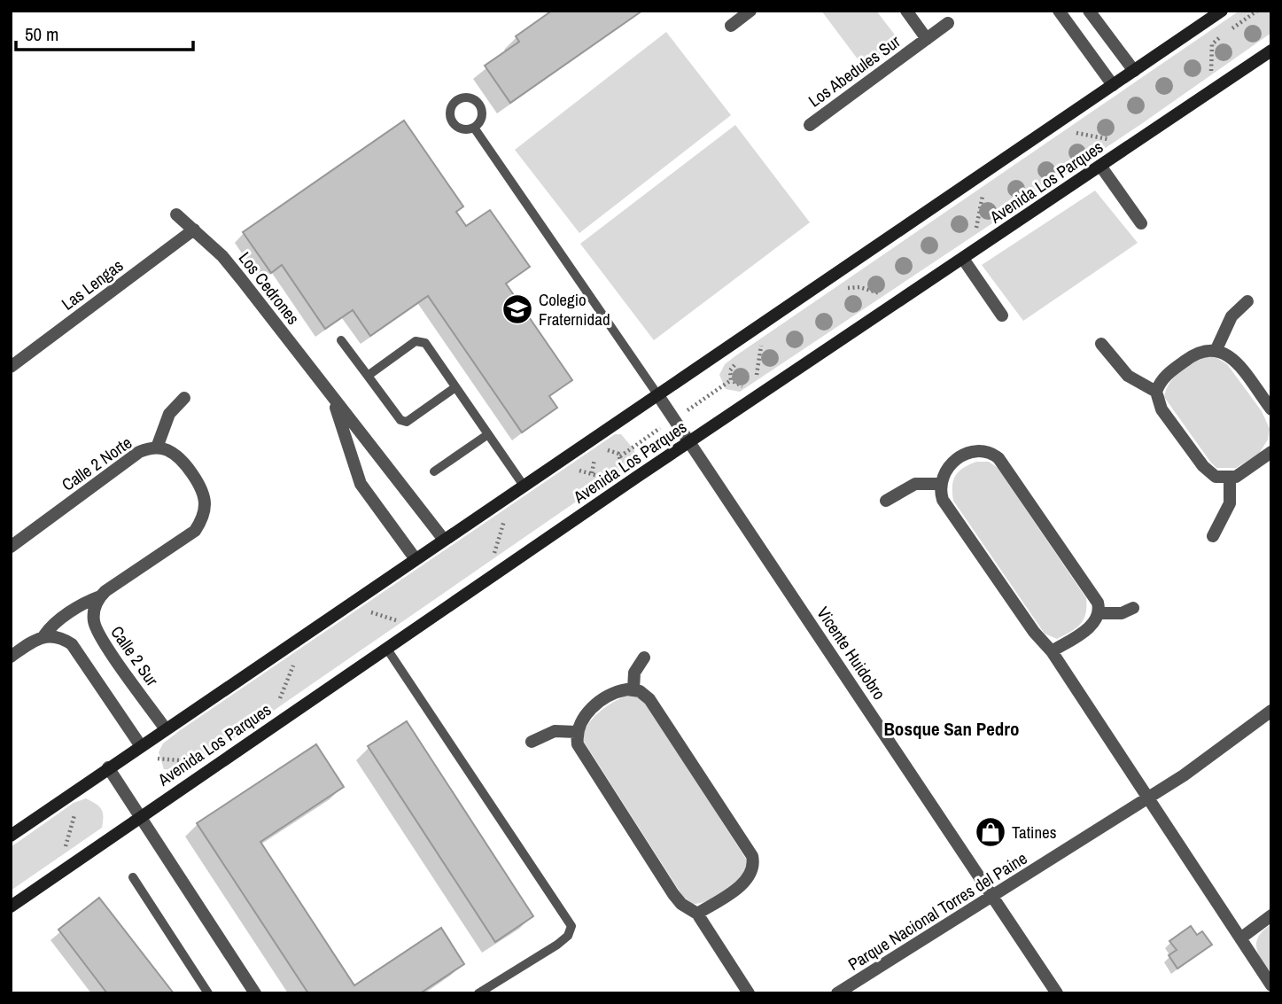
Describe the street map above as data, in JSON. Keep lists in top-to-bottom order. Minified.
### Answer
{"streets":{"main road":["Avenida Los Parques"],"street":["Los Abedules Sur","Las Lengas","Los Cedrones","Calle 2 Norte","Vicente Huidobro","Calle 2 Sur","Parque Nacional Torres del Paine"]},"crossings":[["Avenida Los Parques","Vicente Huidobro"],["Las Lengas","Los Cedrones"],["Vicente Huidobro","Parque Nacional Torres del Paine"]],"districts":["Bosque San Pedro"],"places":{"school or university":["Colegio Fraternidad"],"shop":["Tatines"]},"scale_bar":"50 m"}
